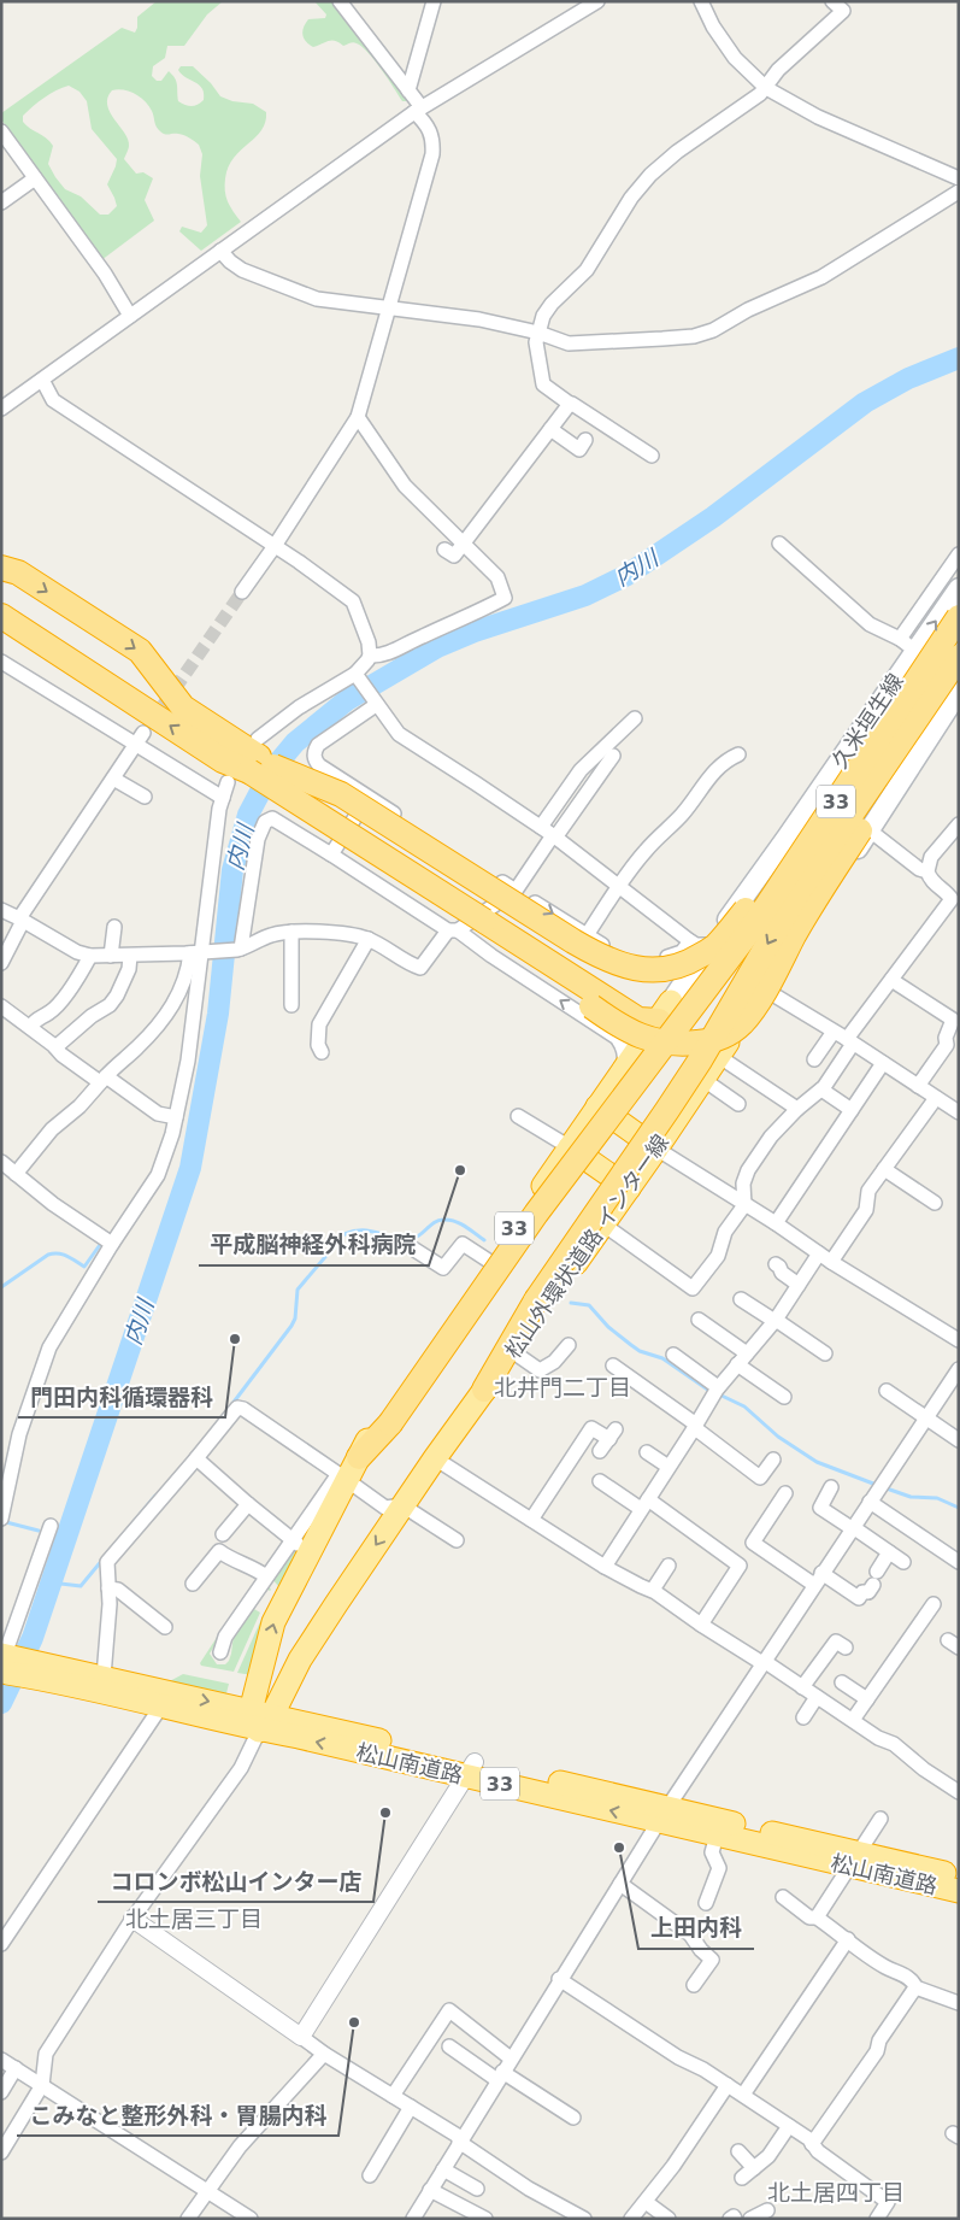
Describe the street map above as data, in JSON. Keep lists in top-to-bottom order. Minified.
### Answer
{"streets":{"highway":["33","松山外環状道路 インター線","松山南道路"],"main road":["久米垣生線"]},"crossings":[["久米垣生線","33"],["33","松山外環状道路 インター線"],["33","松山南道路"],["松山外環状道路 インター線","松山南道路"]],"districts":["北井門二丁目","北土居三丁目","北土居四丁目"],"water":["内川"],"places":["平成脳神経外科病院","門田内科循環器科","コロンボ松山インター店","上田内科","こみなと整形外科・胃腸内科"]}
